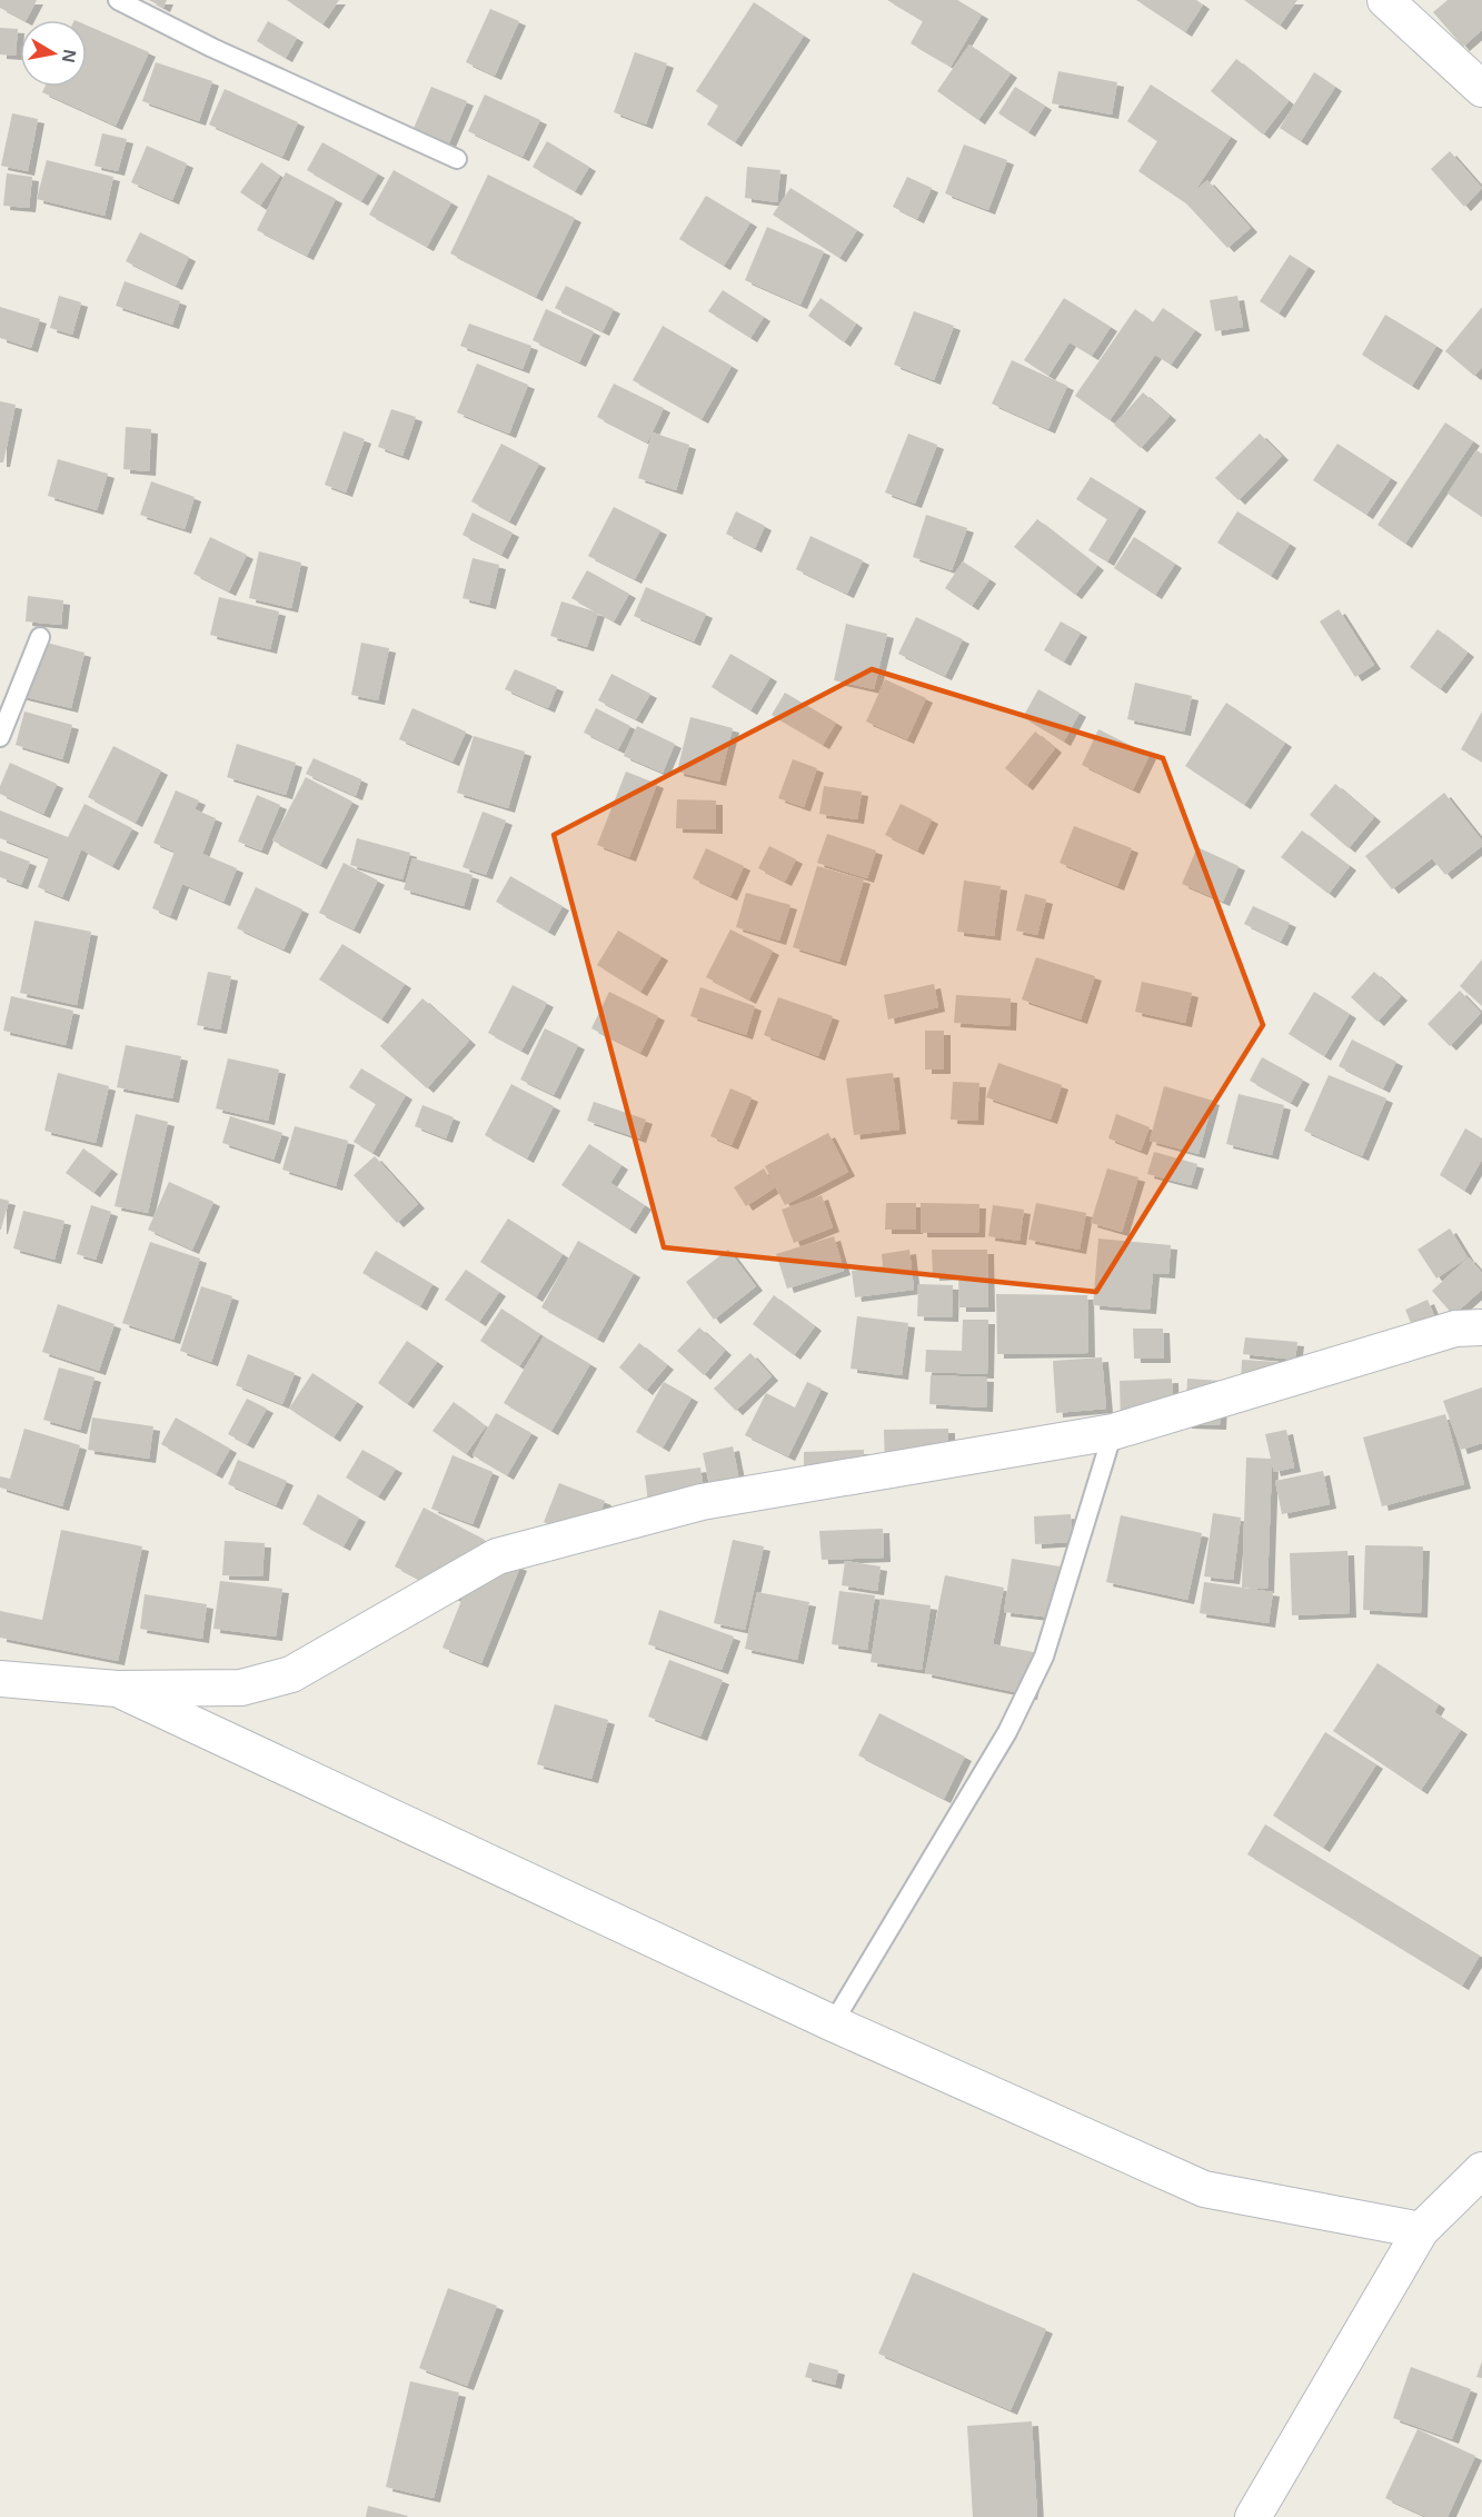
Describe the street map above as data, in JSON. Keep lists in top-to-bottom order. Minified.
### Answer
{"north":"right"}
